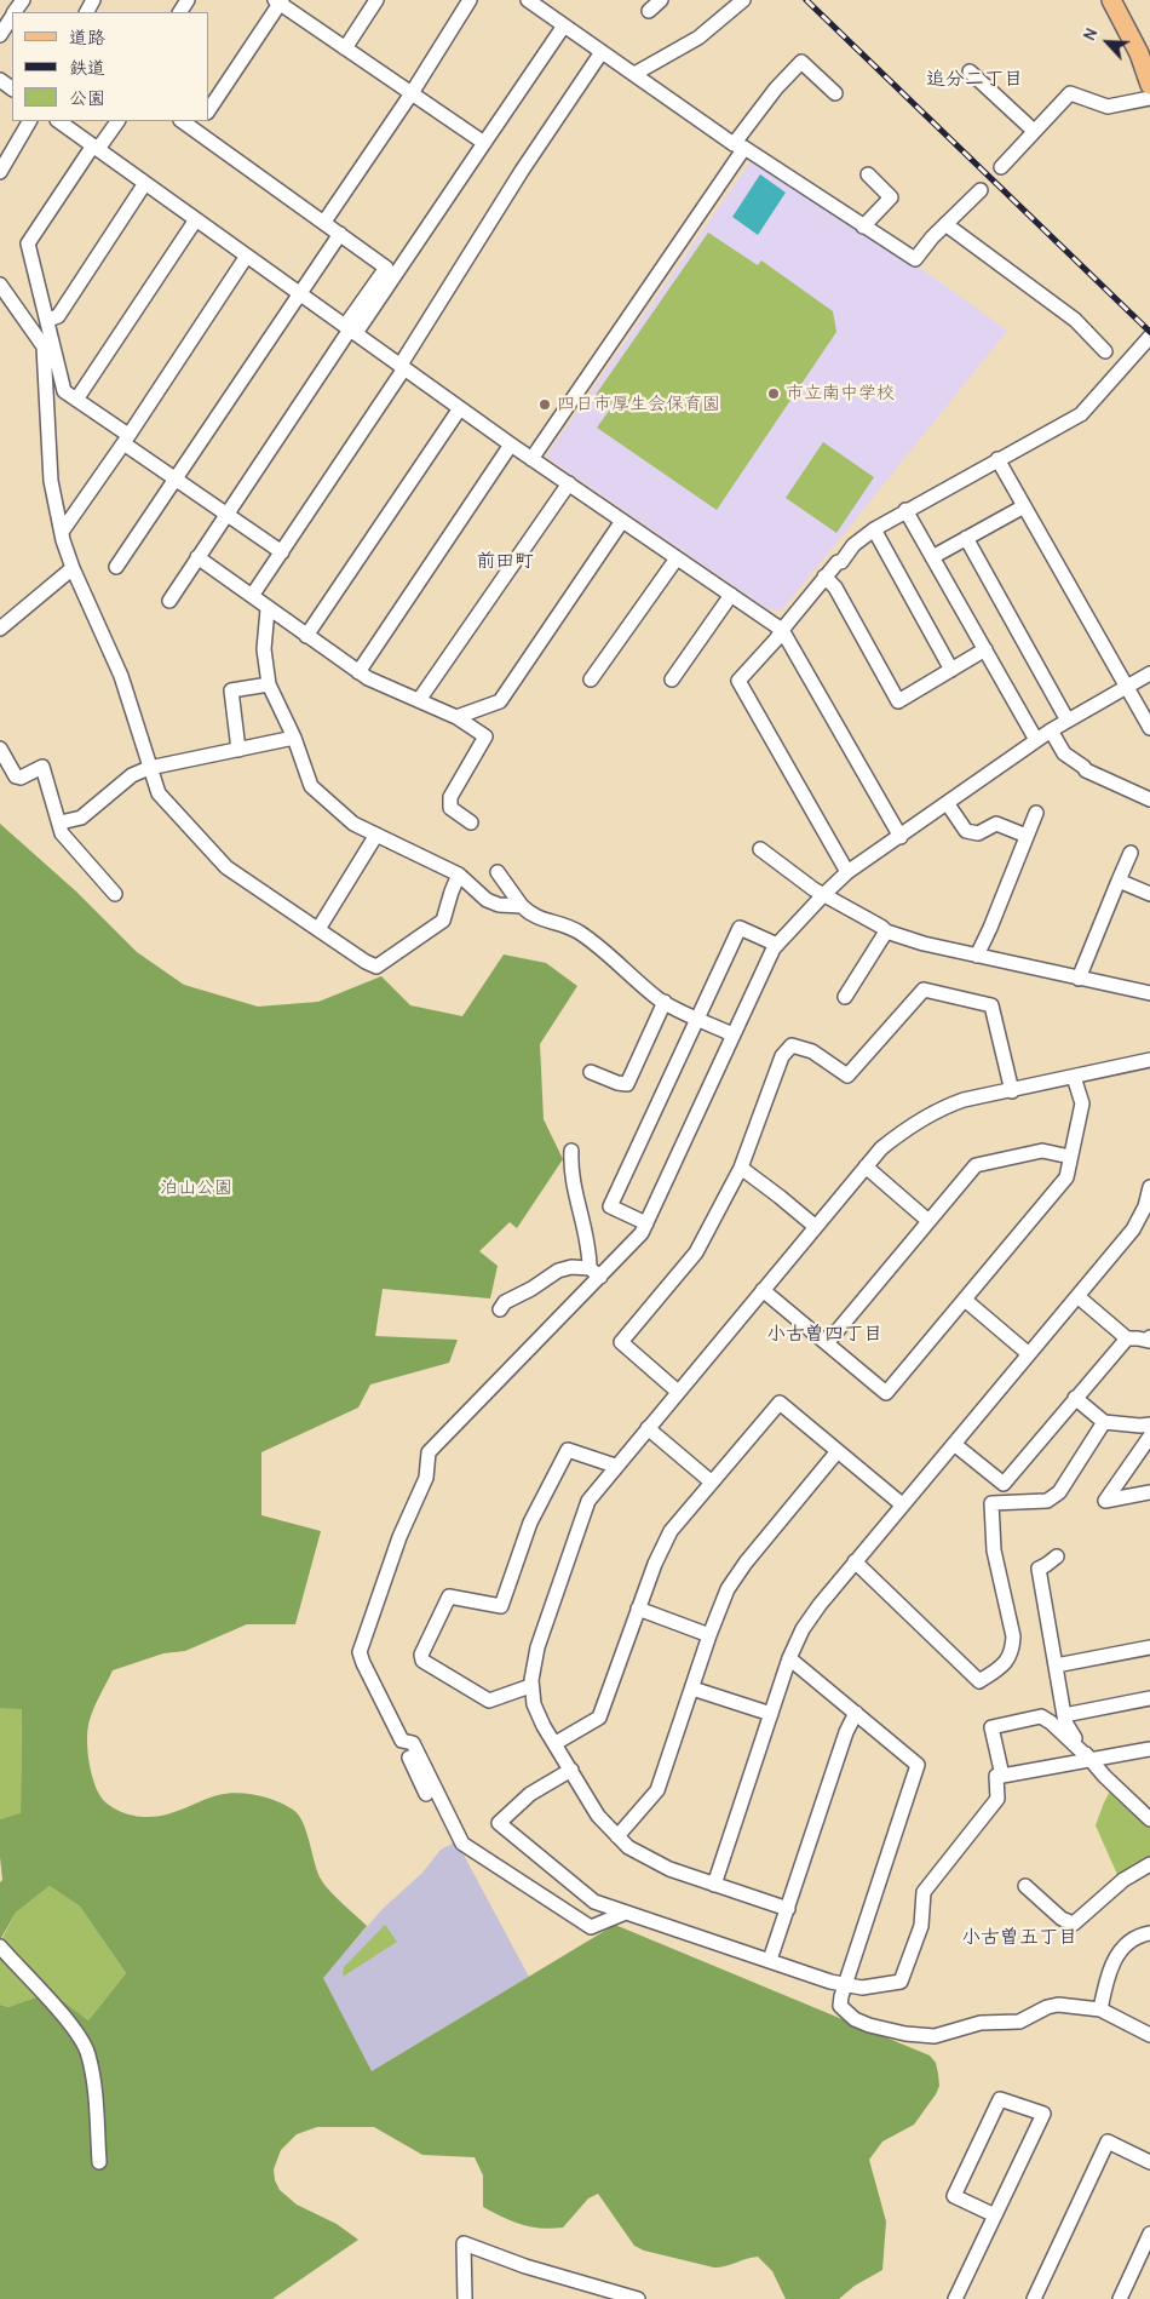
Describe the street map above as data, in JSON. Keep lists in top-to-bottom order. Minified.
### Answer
{"districts":["追分二丁目","前田町","小古曽四丁目","小古曽五丁目"],"parks":["泊山公園"],"places":["市立南中学校","四日市厚生会保育園"],"legend":["道路","鉄道","公園"],"north":"top left"}
